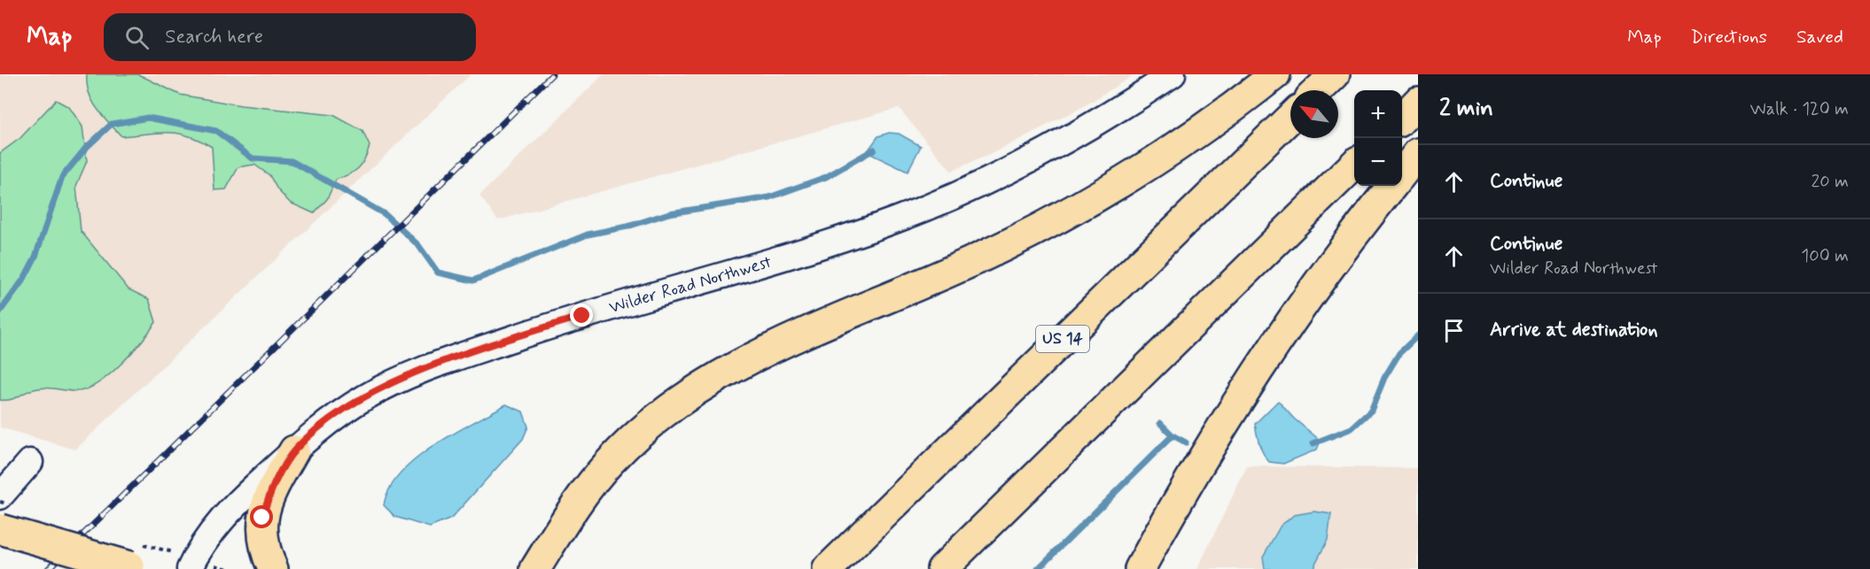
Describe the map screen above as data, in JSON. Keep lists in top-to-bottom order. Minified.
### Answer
{"streets":{"main road":["US 14"],"street":["Wilder Road Northwest"]},"north":"top left","page":{"header":"Map","search":"Search here","nav":["Map","Directions","Saved"],"heading":["2 min","Walk · 120 m"],"map_buttons":["+","−"],"list":[["Continue","20 m"],["Continue","Wilder Road Northwest","100 m"],"Arrive at destination"]}}
